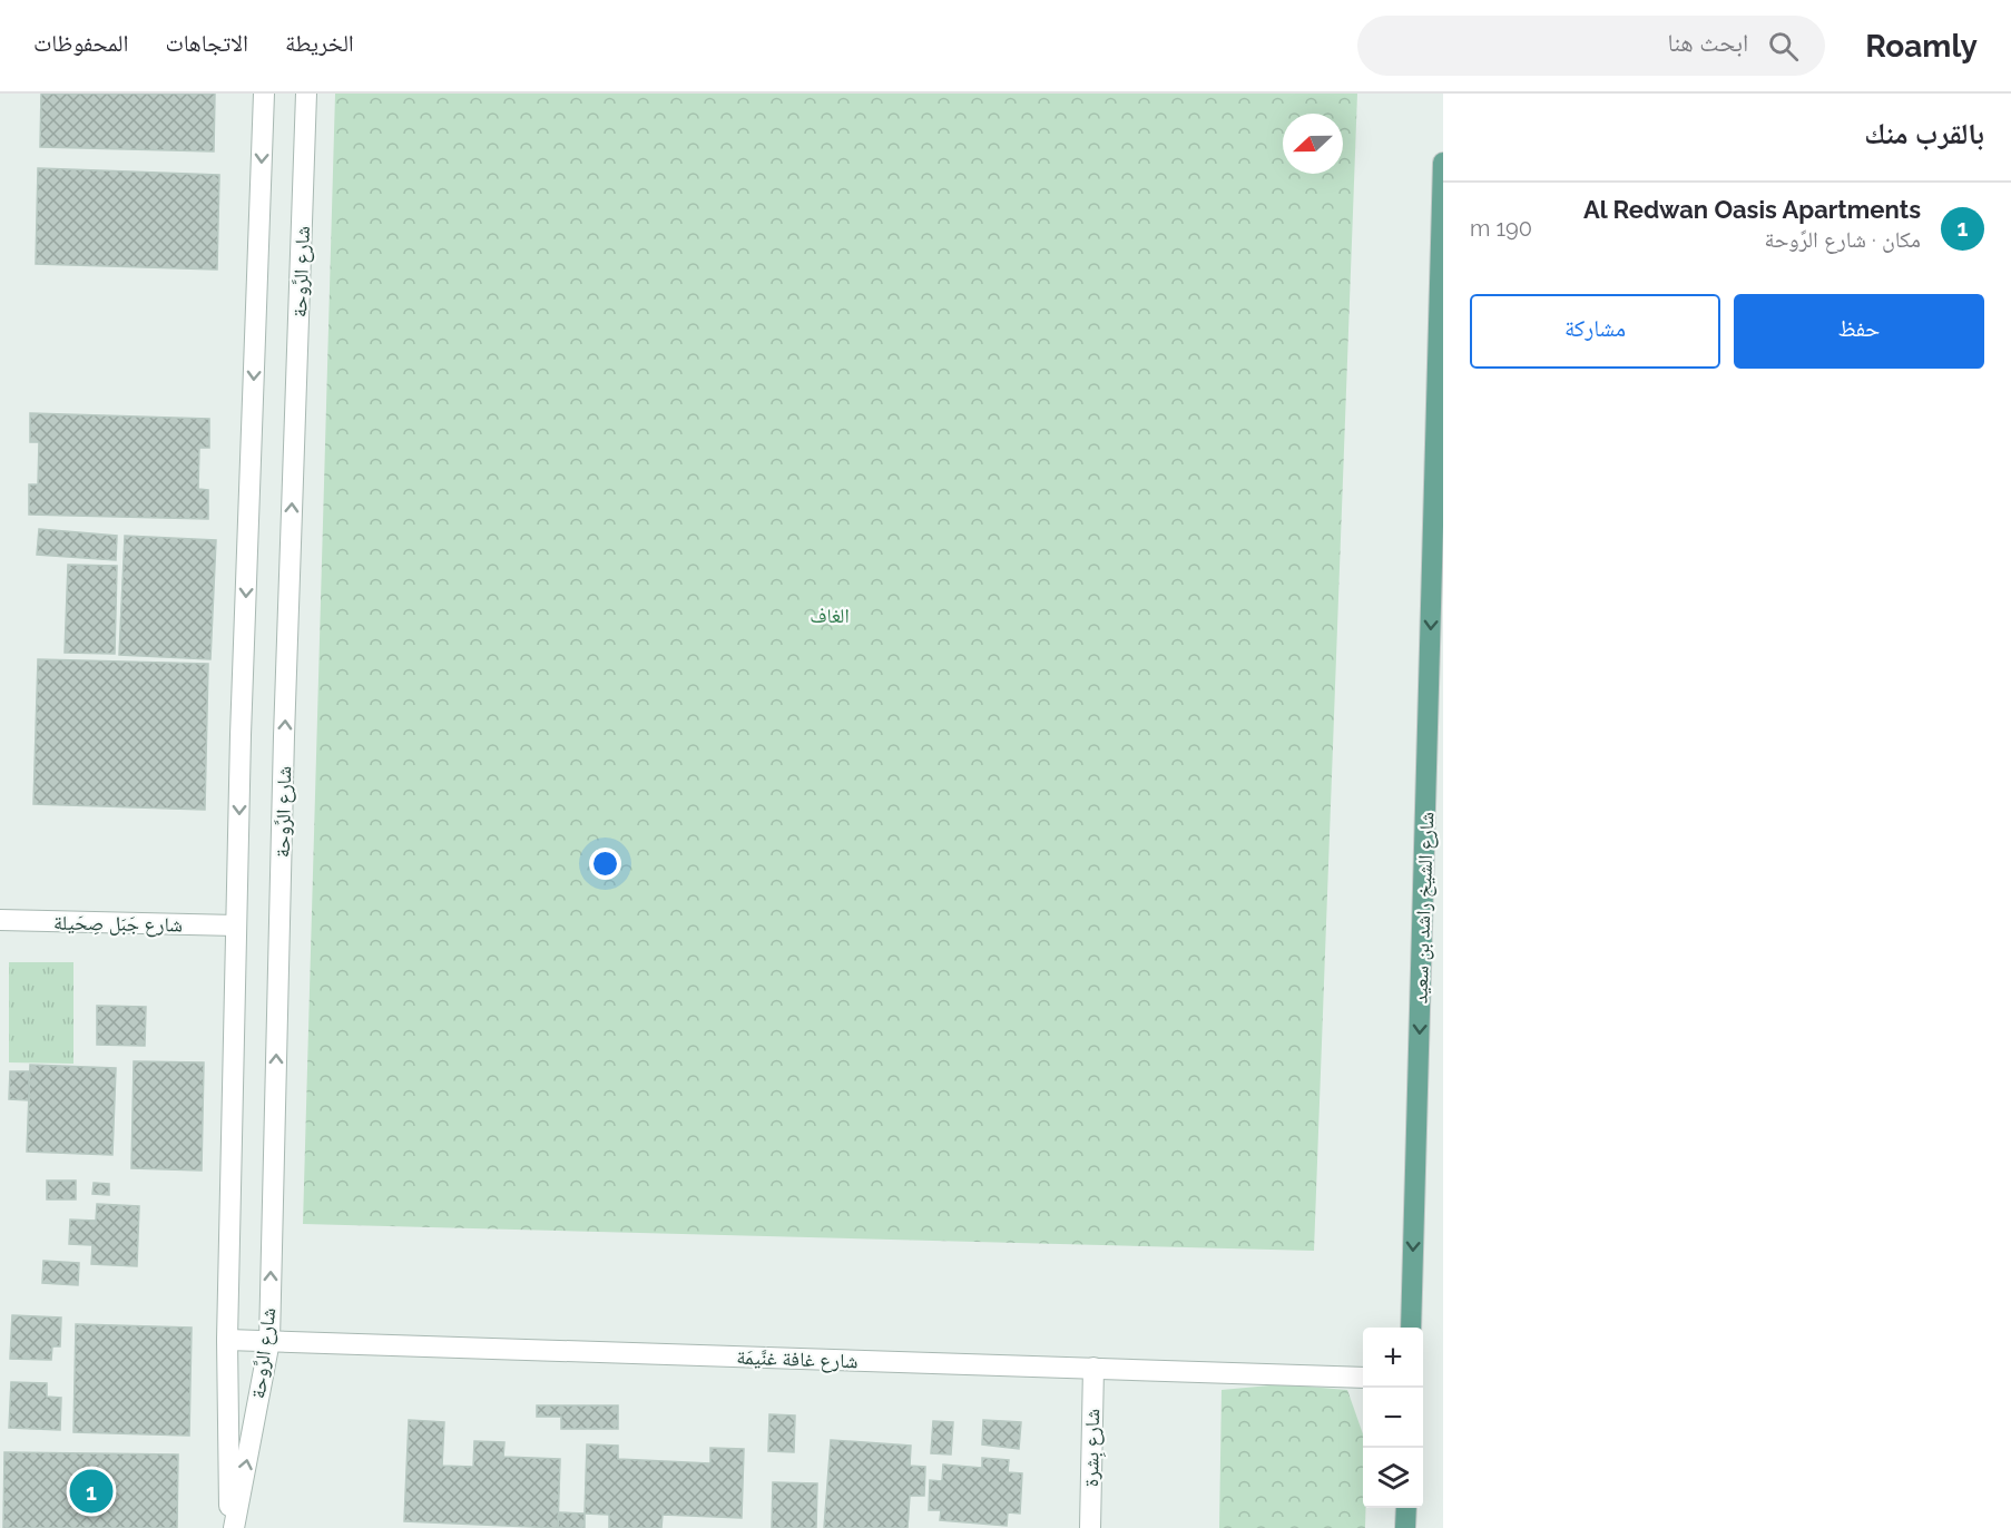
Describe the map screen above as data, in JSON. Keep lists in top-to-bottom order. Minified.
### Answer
{"streets":{"main road":["شارع الشيخ راشد بن سعيد"],"street":["شارع الرَّوحة","شارع جَبَل صِحَيلة","شارع غافة غنَّيمَة","شارع بِشرة"]},"crossings":[["شارع الرَّوحة","شارع جَبَل صِحَيلة"],["شارع الرَّوحة","شارع غافة غنَّيمَة"],["شارع غافة غنَّيمَة","شارع بِشرة"]],"one_way":["شارع الشيخ راشد بن سعيد"],"parks":["الغاف"],"north":"left","page":{"header":"Roamly","search":"ابحث هنا","nav":["الخريطة","الاتجاهات","المحفوظات"],"heading":"بالقرب منك","list":[{"mark":"1","name":"Al Redwan Oasis Apartments","note":"مكان · شارع الرَّوحة","value":"190 m"}],"buttons":["حفظ","مشاركة"],"map_buttons":["+","−"],"pins":"1"}}
